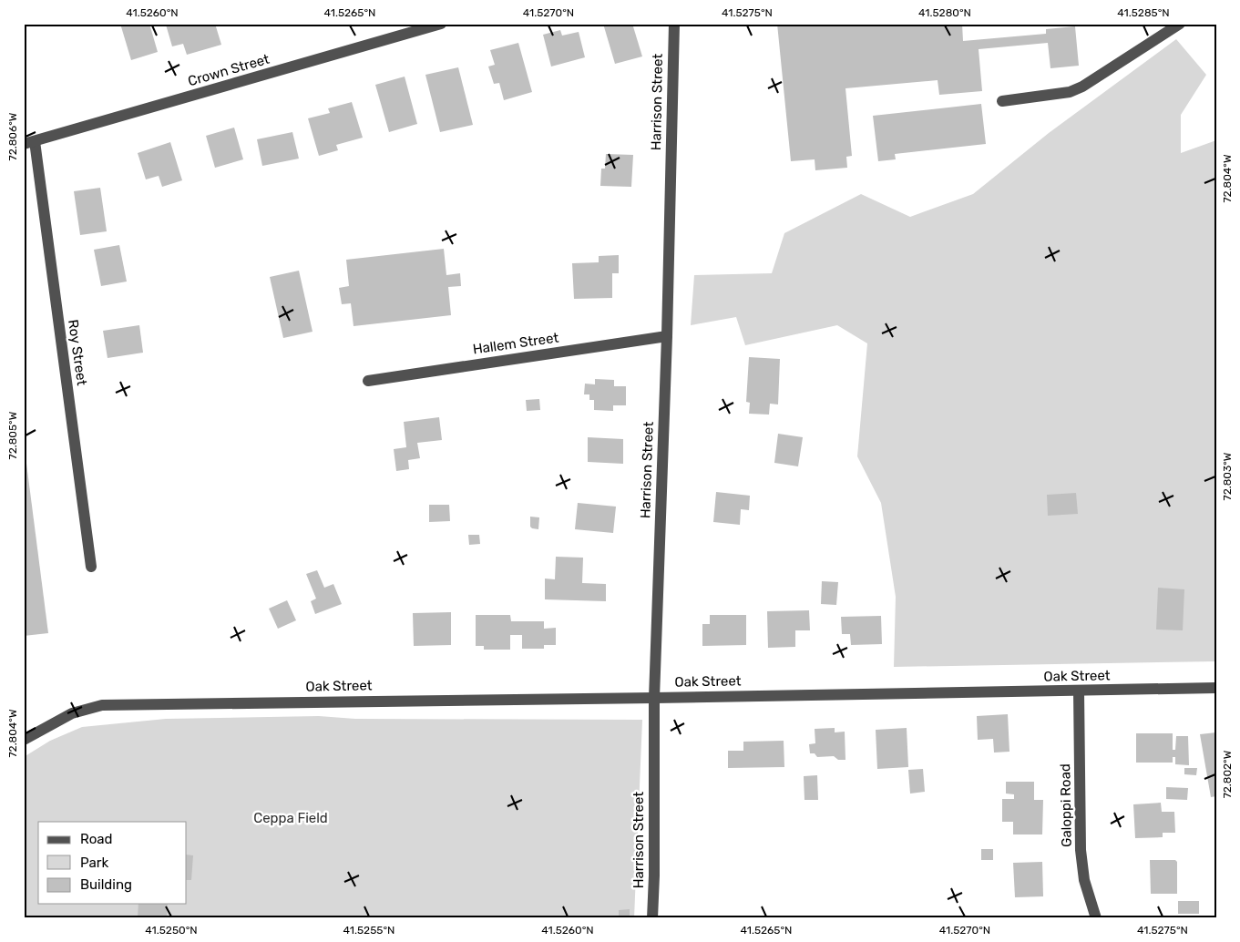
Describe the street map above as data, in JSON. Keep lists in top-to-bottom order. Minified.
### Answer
{"streets":{"street":["Crown Street","Harrison Street","Hallem Street","Roy Street","Oak Street","Galoppi Road"]},"crossings":[["Crown Street","Roy Street"],["Harrison Street","Hallem Street"],["Harrison Street","Oak Street"],["Oak Street","Galoppi Road"]],"parks":["Ceppa Field"],"legend":["Road","Park","Building"],"coordinates":["41.5260°N","41.5265°N","41.5270°N","41.5275°N","41.5280°N","41.5285°N","72.806°W","72.804°W","72.805°W","72.803°W","72.802°W","41.5250°N","41.5255°N"]}
